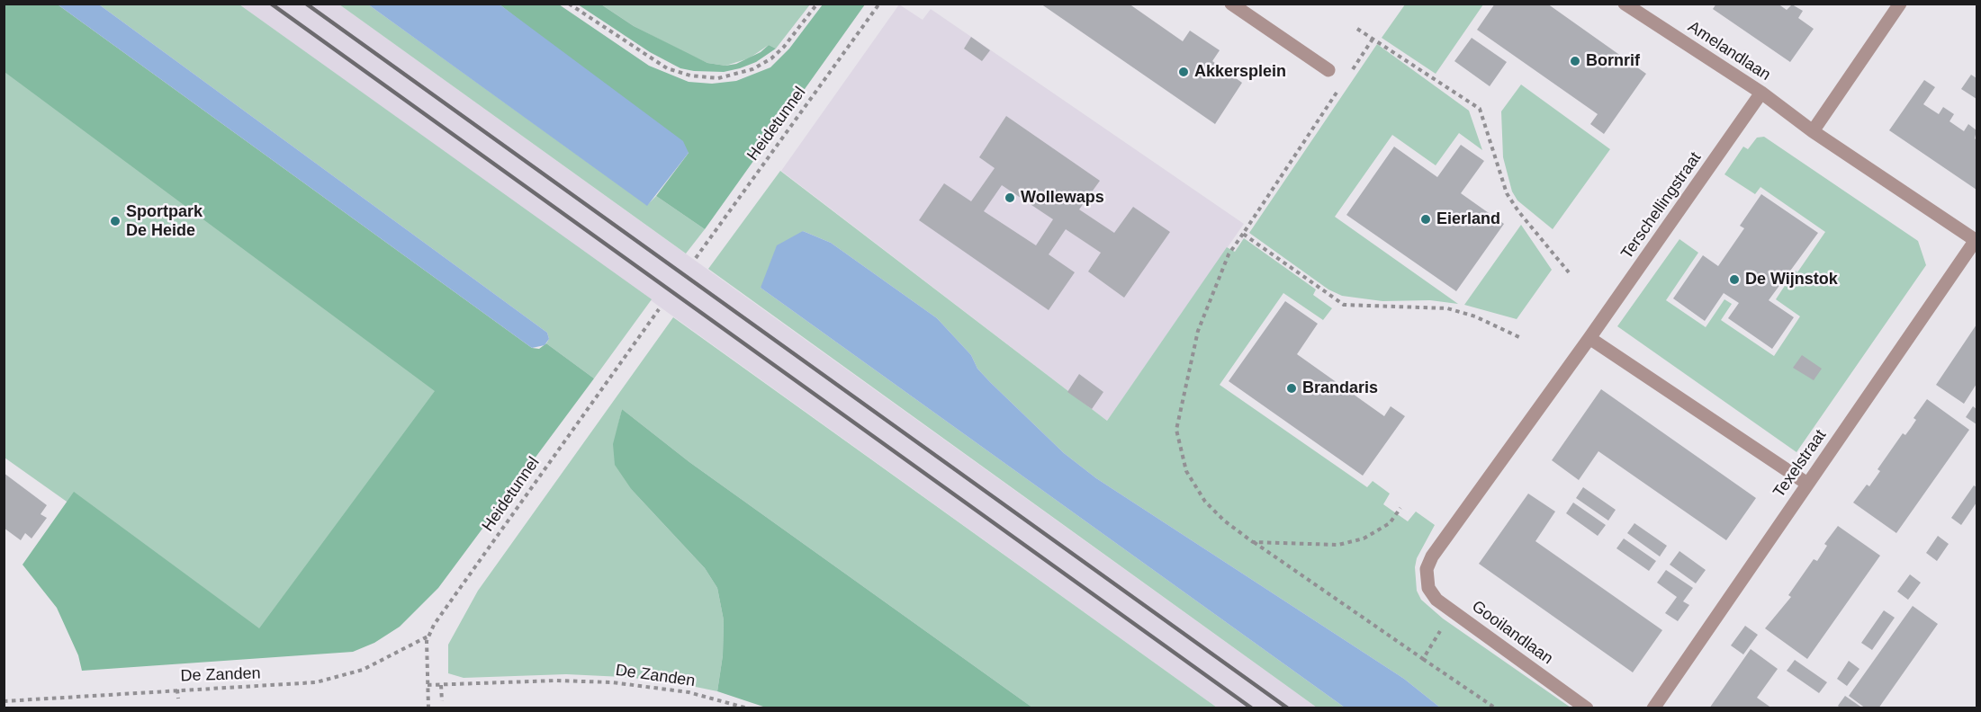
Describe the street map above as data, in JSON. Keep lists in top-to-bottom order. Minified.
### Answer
{"streets":{"street":["Amelandlaan","Terschellingstraat","Texelstraat","Gooilandlaan"],"path":["Heidetunnel","De Zanden"]},"crossings":[["Amelandlaan","Terschellingstraat"],["Amelandlaan","Texelstraat"],["Heidetunnel","De Zanden"],["Terschellingstraat","Gooilandlaan"]],"places":["Bornrif","Akkersplein","Wollewaps","Eierland","Sportpark De Heide","De Wijnstok","Brandaris"]}
